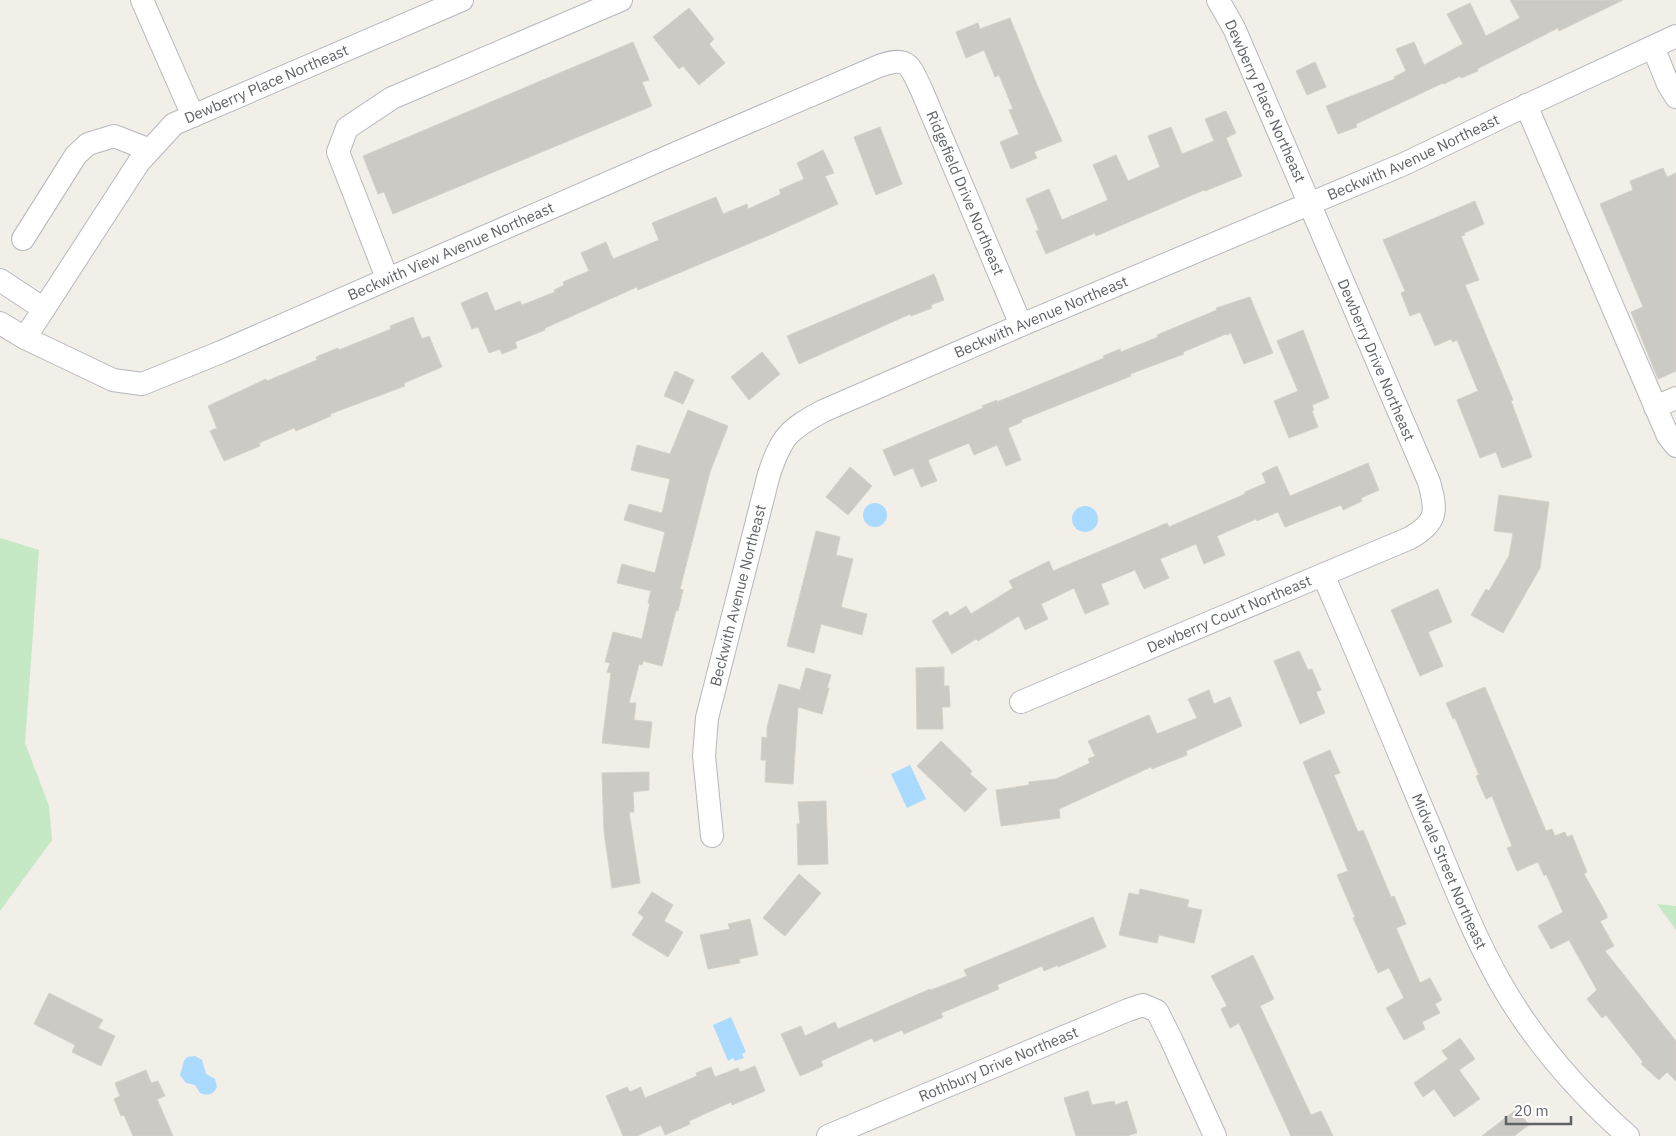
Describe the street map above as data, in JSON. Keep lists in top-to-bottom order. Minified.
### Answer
{"streets":{"street":["Dewberry Place Northeast","Beckwith Avenue Northeast","Ridgefield Drive Northeast","Beckwith View Avenue Northeast","Dewberry Drive Northeast","Dewberry Court Northeast","Midvale Street Northeast","Rothbury Drive Northeast"]},"crossings":[["Dewberry Place Northeast","Beckwith Avenue Northeast"],["Dewberry Place Northeast","Beckwith View Avenue Northeast"],["Dewberry Place Northeast","Dewberry Drive Northeast"],["Beckwith Avenue Northeast","Ridgefield Drive Northeast"],["Beckwith Avenue Northeast","Dewberry Drive Northeast"],["Ridgefield Drive Northeast","Beckwith View Avenue Northeast"],["Dewberry Drive Northeast","Dewberry Court Northeast"],["Dewberry Court Northeast","Midvale Street Northeast"]],"scale_bar":"20 m"}
